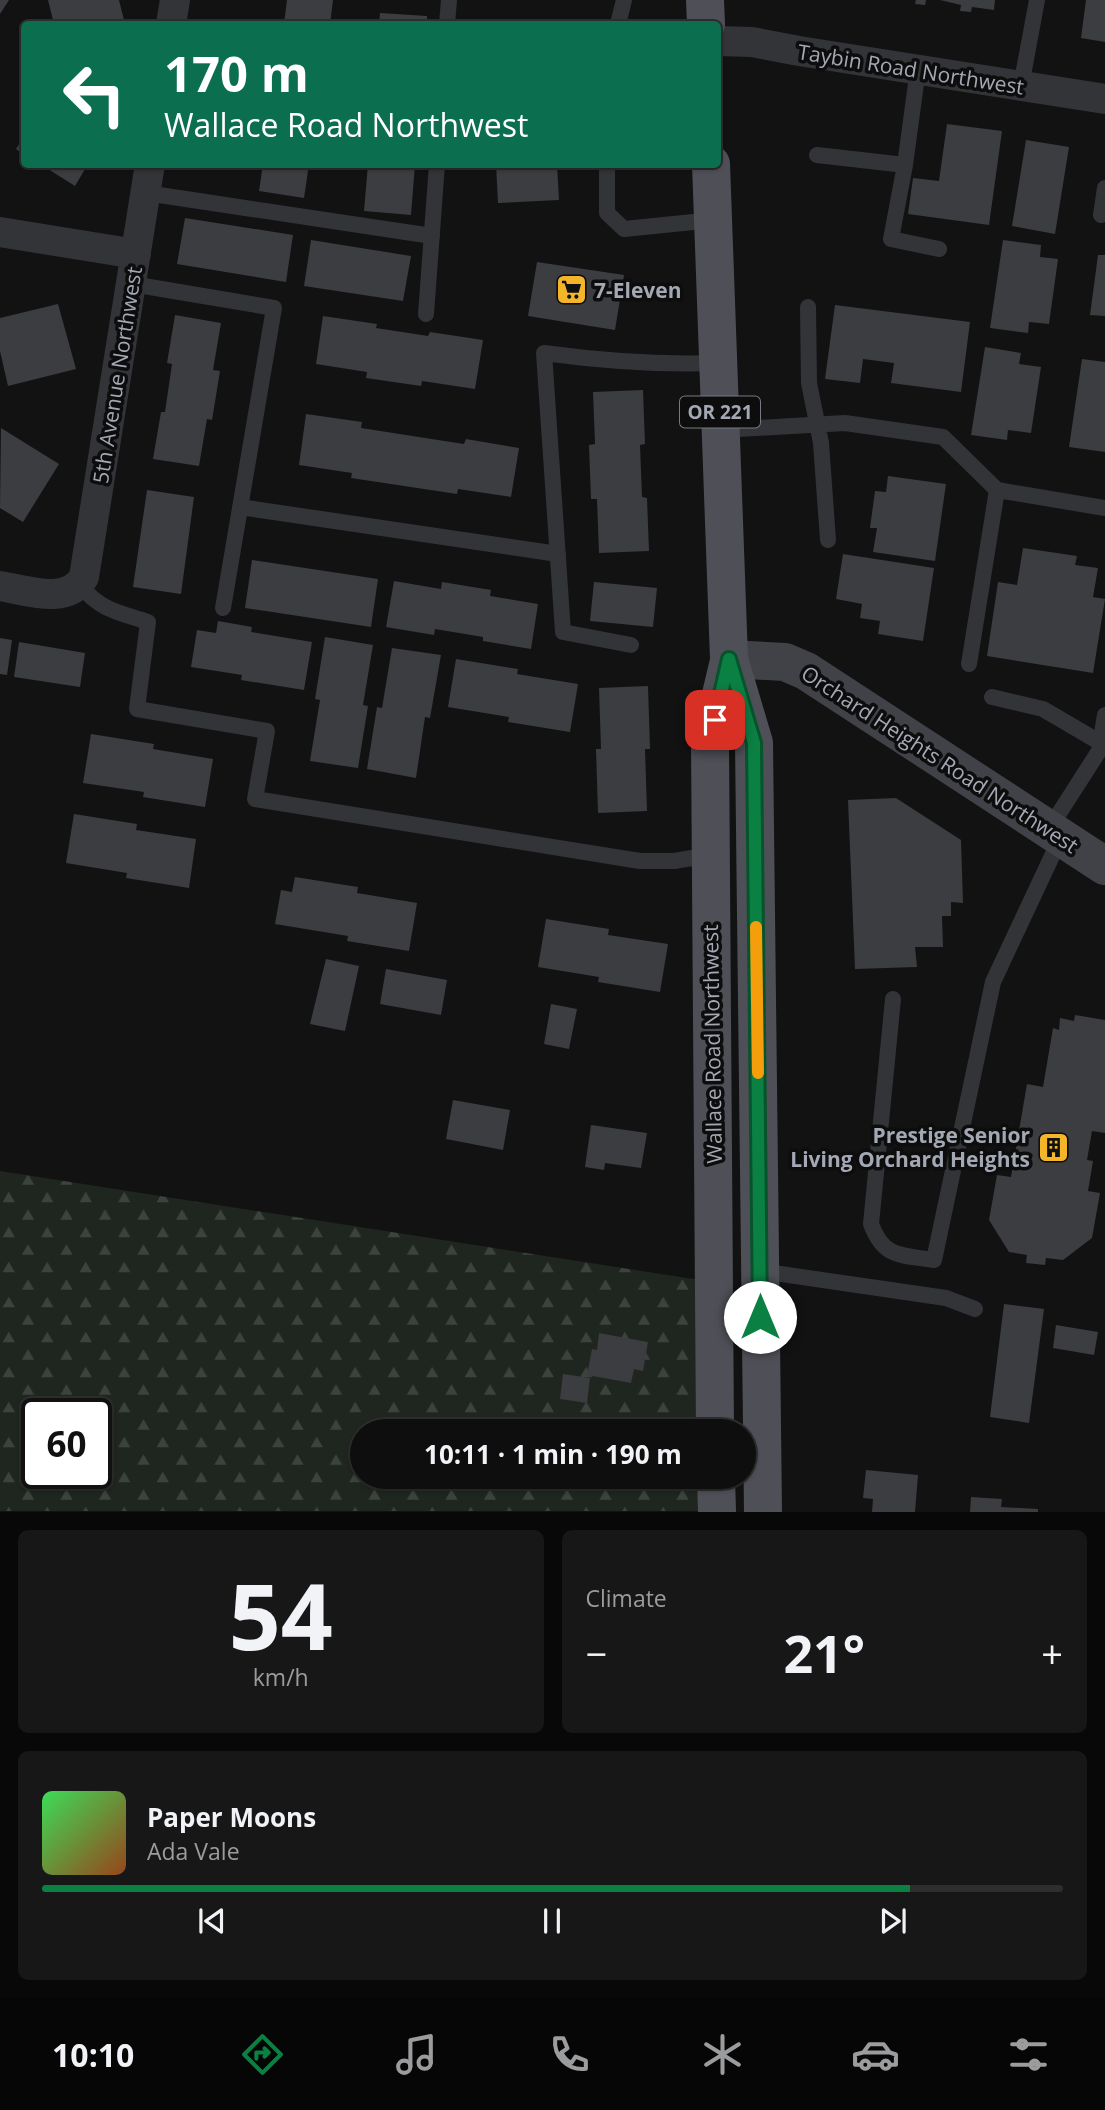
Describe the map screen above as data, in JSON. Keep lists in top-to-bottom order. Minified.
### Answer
{"streets":{"main road":["OR 221","Orchard Heights Road Northwest","Wallace Road Northwest"],"street":["Taybin Road Northwest","5th Avenue Northwest"]},"crossings":[["Orchard Heights Road Northwest","Wallace Road Northwest"]],"places":{"supermarket":["7-Eleven"],"building":["Prestige Senior Living Orchard Heights"]},"page":{"turn":["170 m","Wallace Road Northwest"],"limit":"60","trip":"10:11 · 1 min · 190 m","tile":[["54","km/h"],"Climate"],"heat":["−","21°","+"],"song":["Paper Moons","Ada Vale"],"tabs":"10:10"}}
